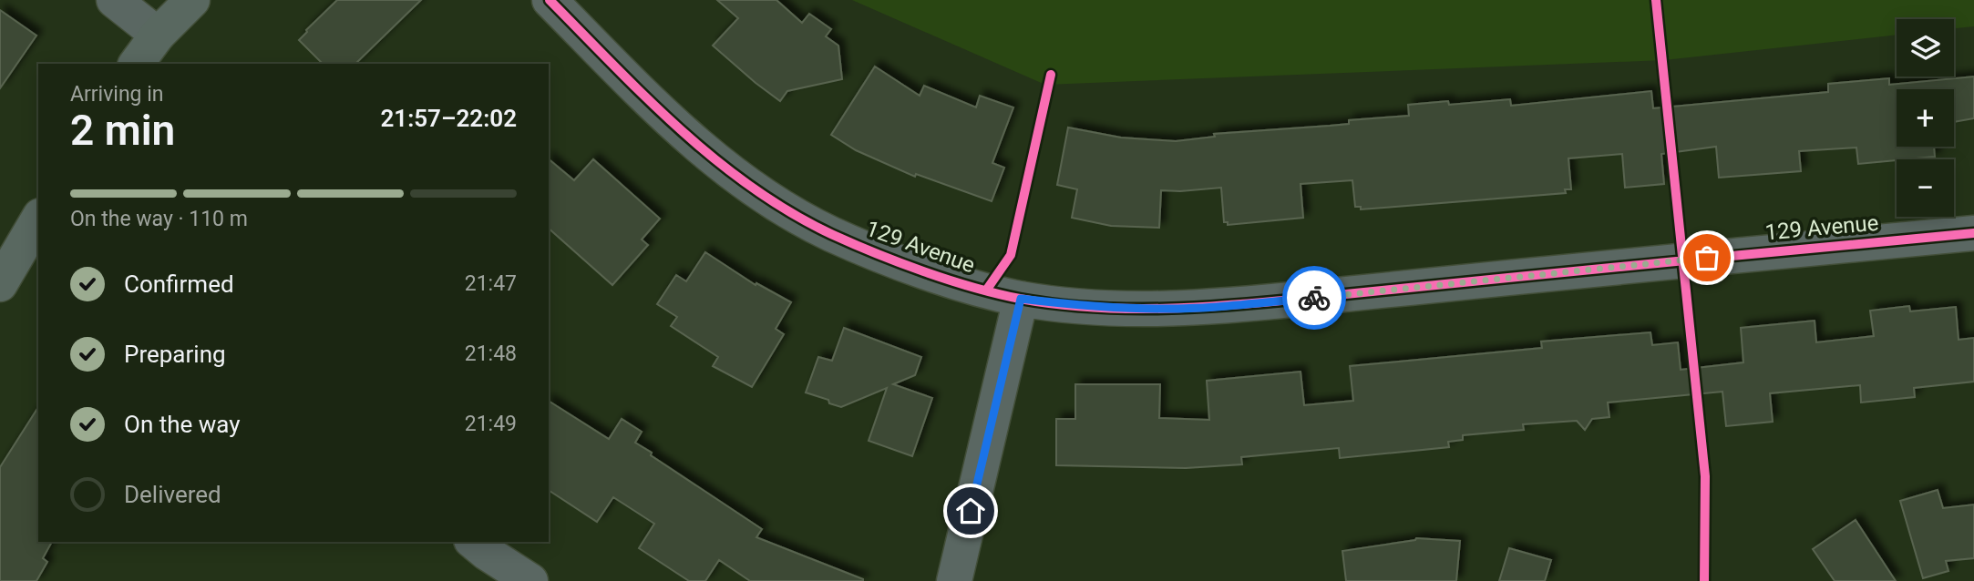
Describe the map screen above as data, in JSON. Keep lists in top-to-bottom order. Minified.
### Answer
{"streets":{"street":["129 Avenue"]},"page":{"map_buttons":["+","−"],"heading":["2 min","Arriving in","21:57–22:02"],"bar":"On the way · 110 m","list":[["Confirmed","21:47"],["Preparing","21:48"],["On the way","21:49"],"Delivered"]}}
